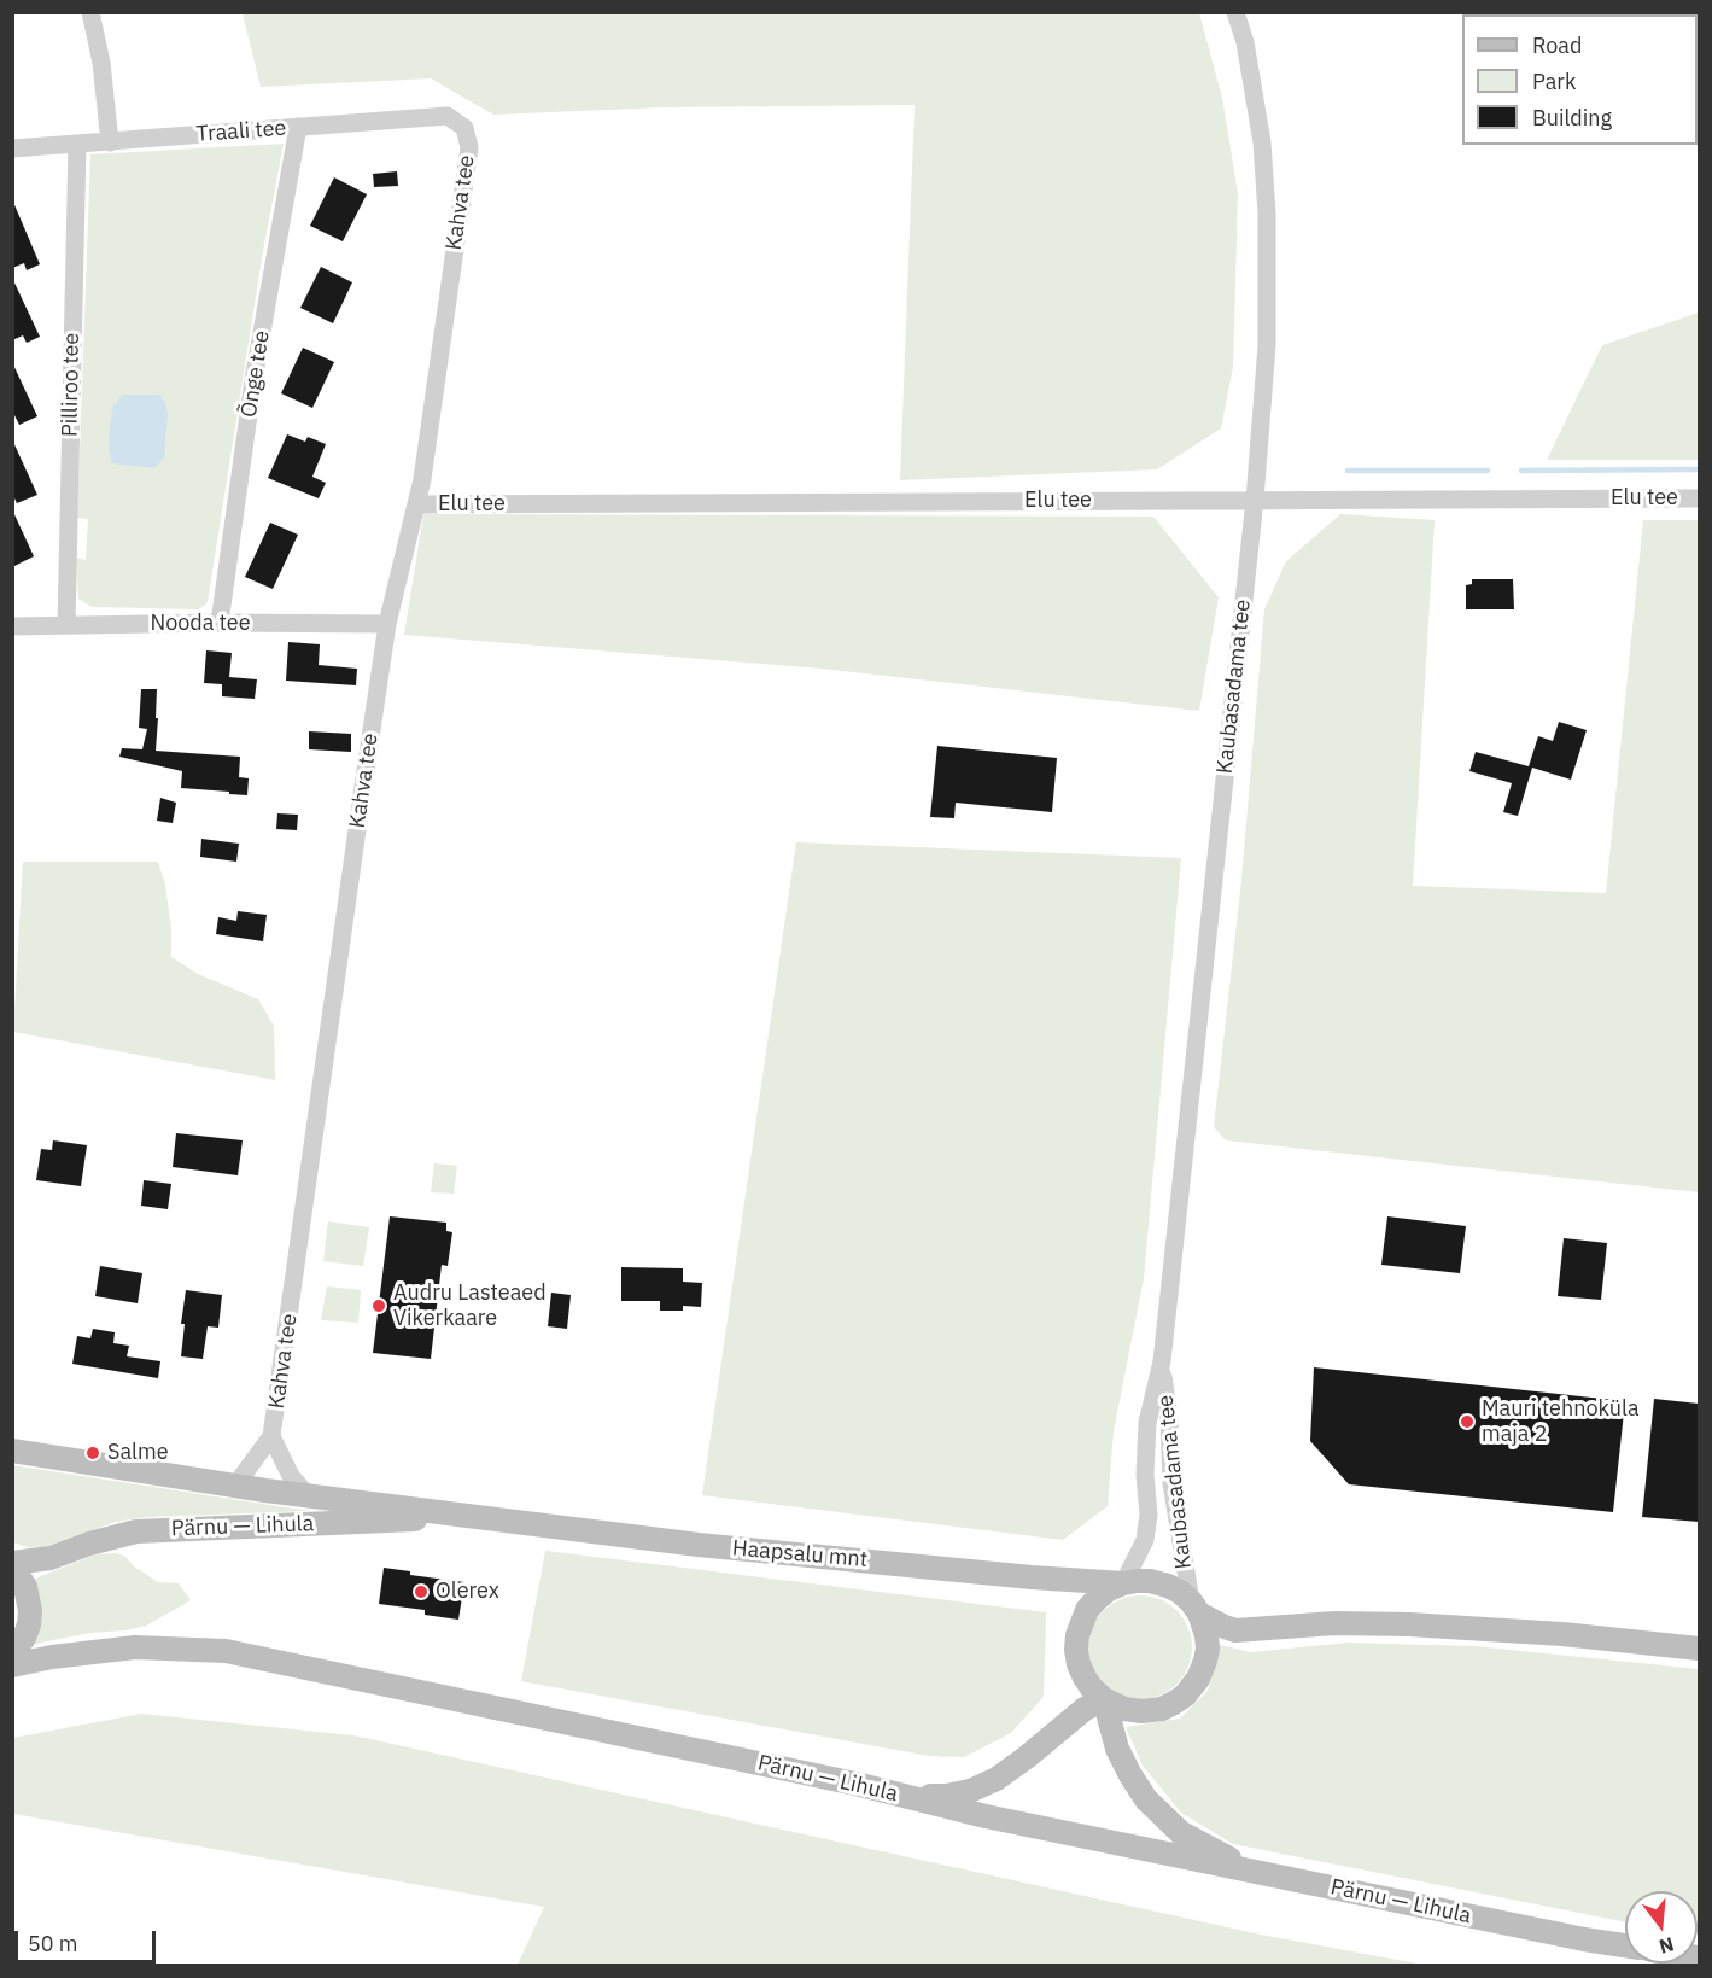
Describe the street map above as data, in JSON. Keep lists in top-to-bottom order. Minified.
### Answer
{"streets":{"main road":["Pärnu — Lihula","Haapsalu mnt"],"street":["Traali tee","Kahva tee","Õnge tee","Pilliroo tee","Elu tee","Nooda tee","Kaubasadama tee"]},"crossings":[["Traali tee","Kahva tee"],["Traali tee","Õnge tee"],["Traali tee","Pilliroo tee"],["Kahva tee","Elu tee"],["Kahva tee","Nooda tee"],["Õnge tee","Nooda tee"],["Pilliroo tee","Nooda tee"],["Elu tee","Kaubasadama tee"],["Kaubasadama tee","Haapsalu mnt"],["Pärnu — Lihula","Haapsalu mnt"]],"places":["Audru Lasteaed Vikerkaare","Mauri tehnoküla maja 2","Salme","Olerex"],"legend":["Road","Park","Building"],"scale_bar":"50 m","north":"bottom"}
